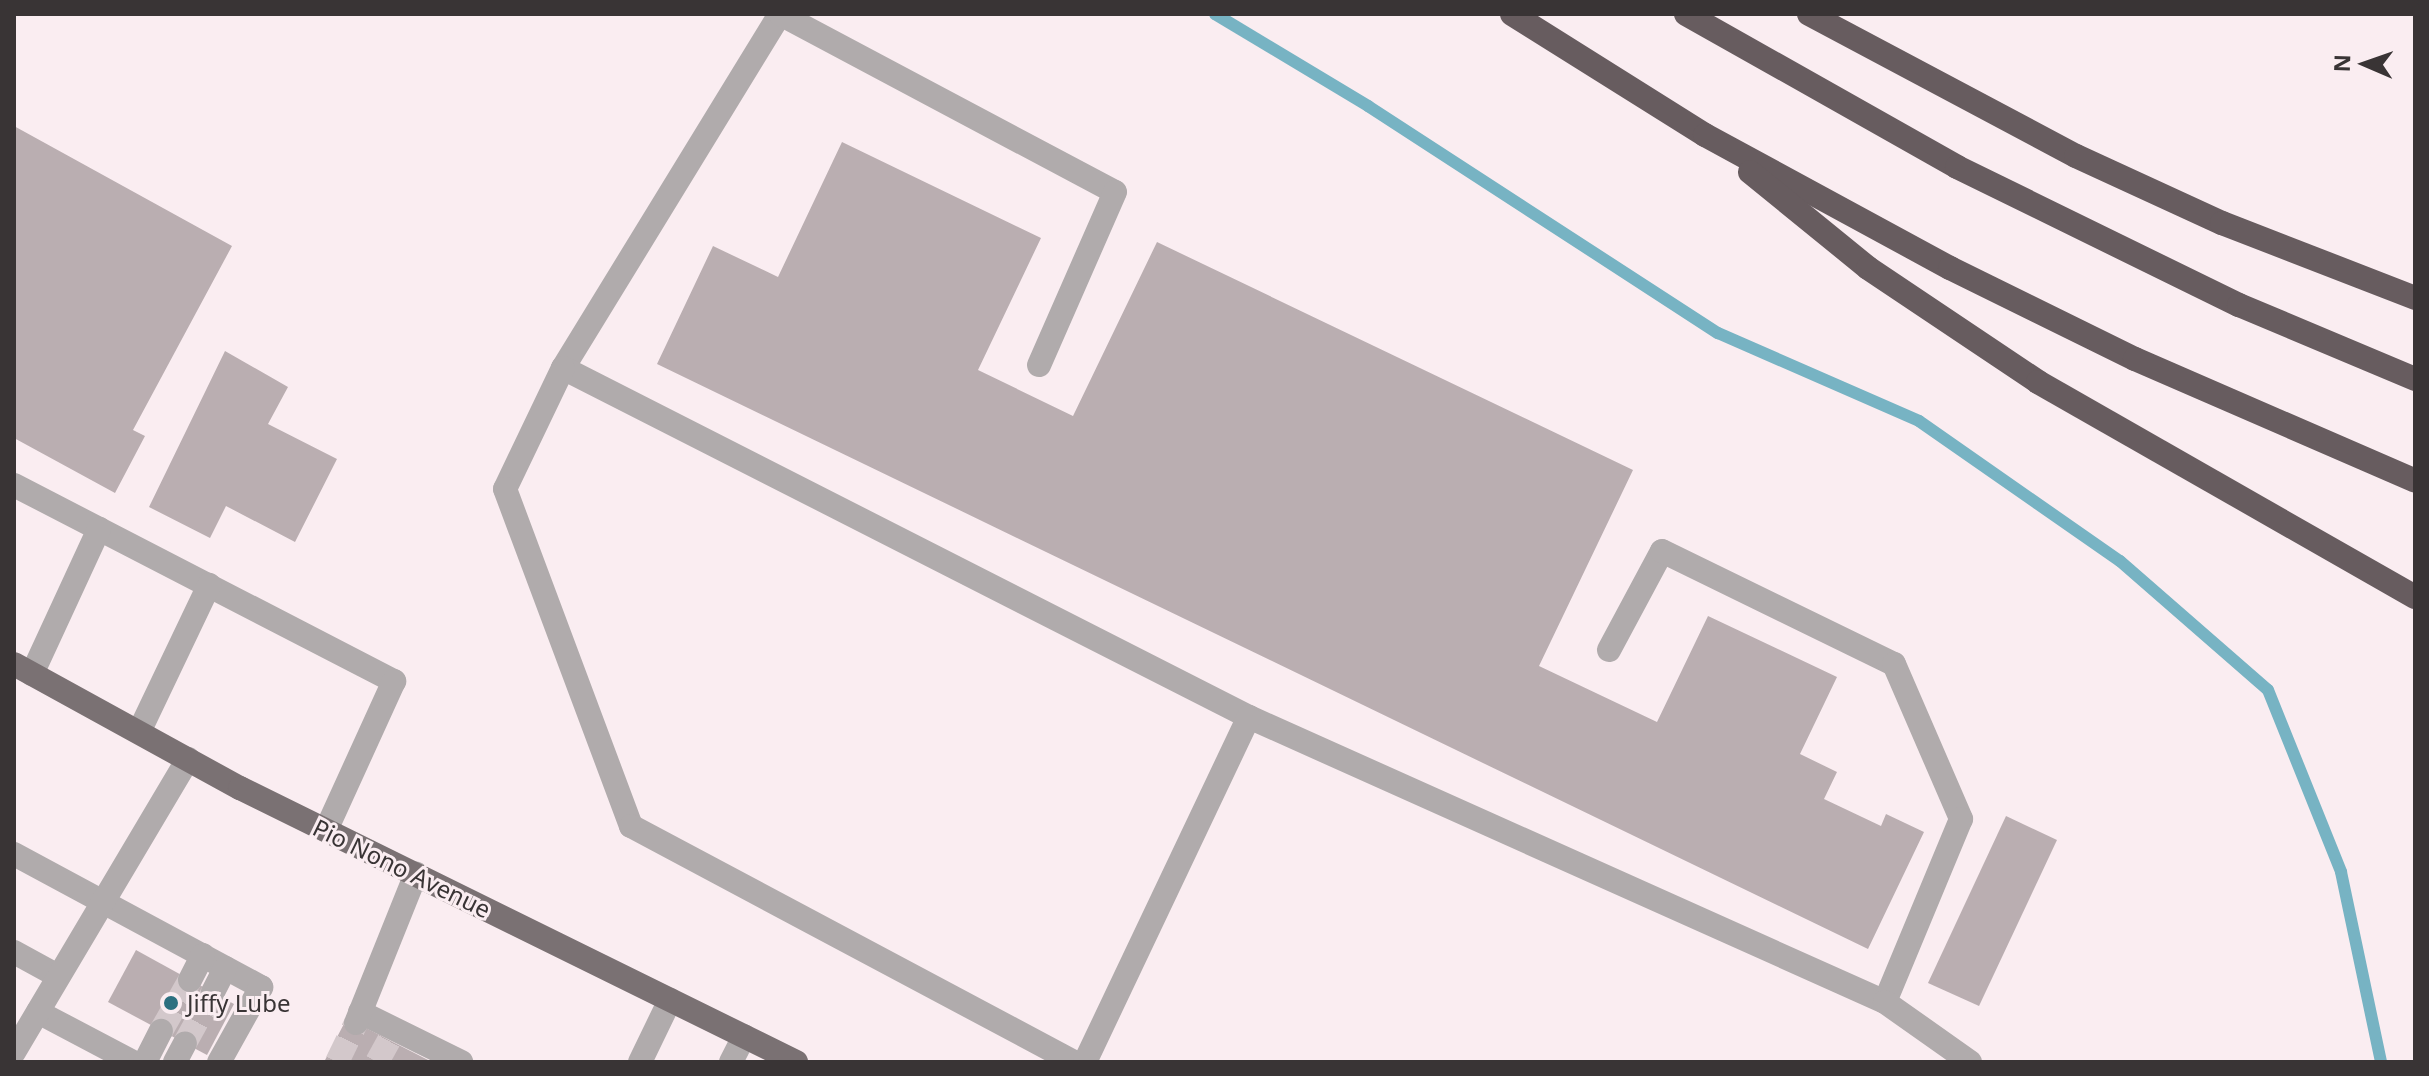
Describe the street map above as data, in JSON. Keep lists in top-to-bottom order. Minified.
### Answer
{"streets":{"main road":["Pio Nono Avenue"]},"places":["Jiffy Lube"],"north":"left"}
